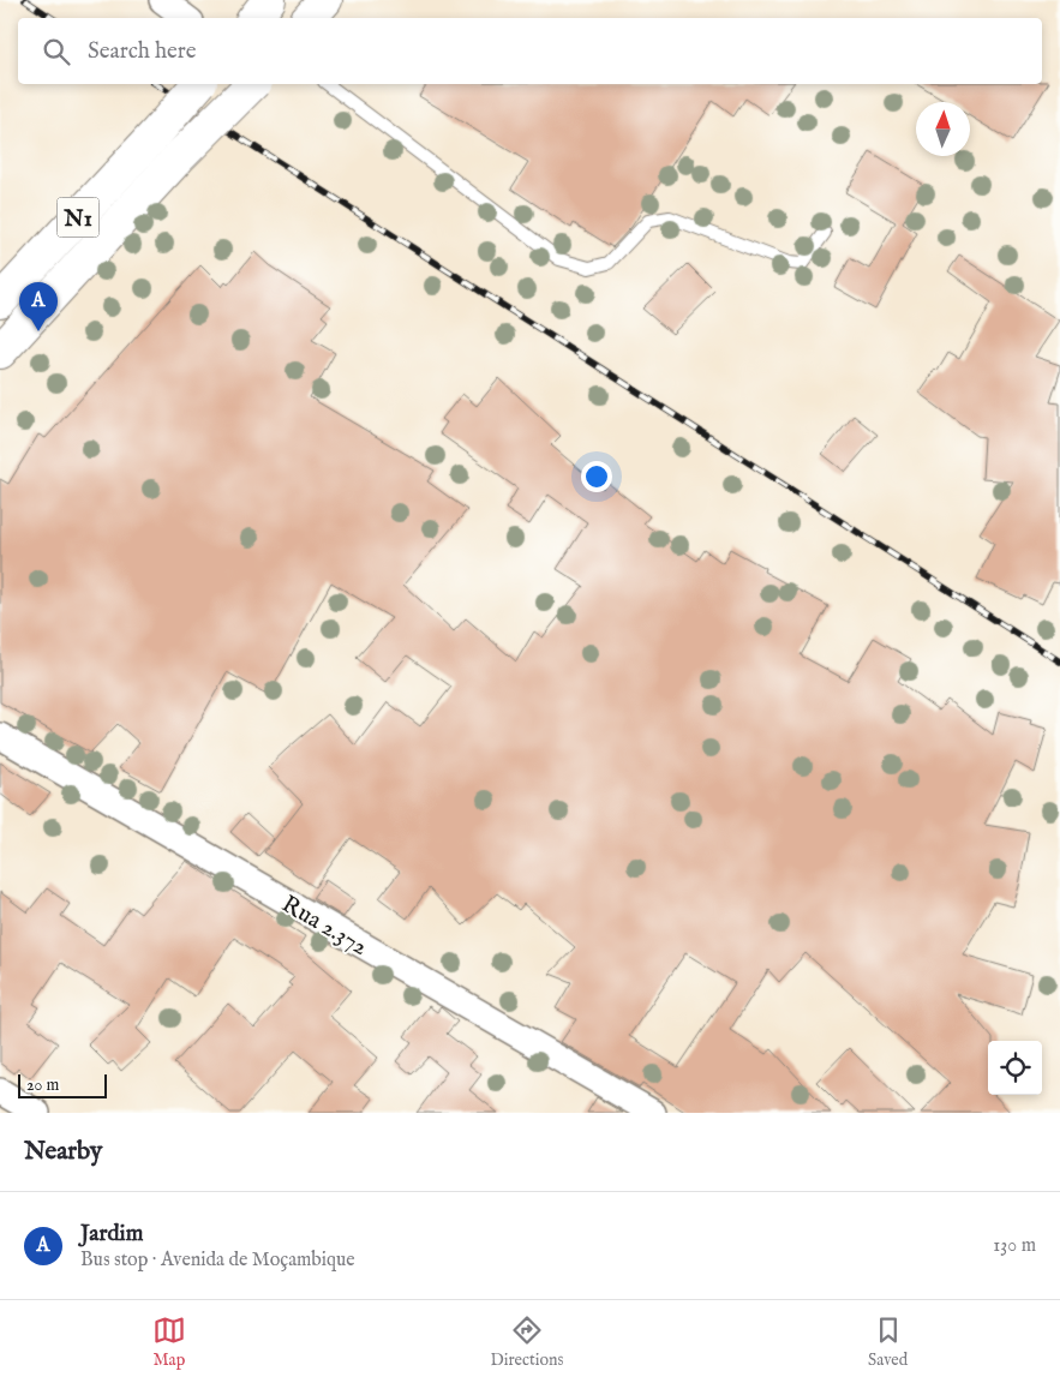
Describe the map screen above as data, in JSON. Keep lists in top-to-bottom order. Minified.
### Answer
{"streets":{"highway":["N1"],"street":["Rua 2.372"]},"scale_bar":"20 m","north":"top","page":{"search":"Search here","pins":"A","scale":"20 m","heading":"Nearby","list":[{"mark":"A","name":"Jardim","note":"Bus stop · Avenida de Moçambique","value":"130 m"}],"nav":["Map","Directions","Saved"]}}
